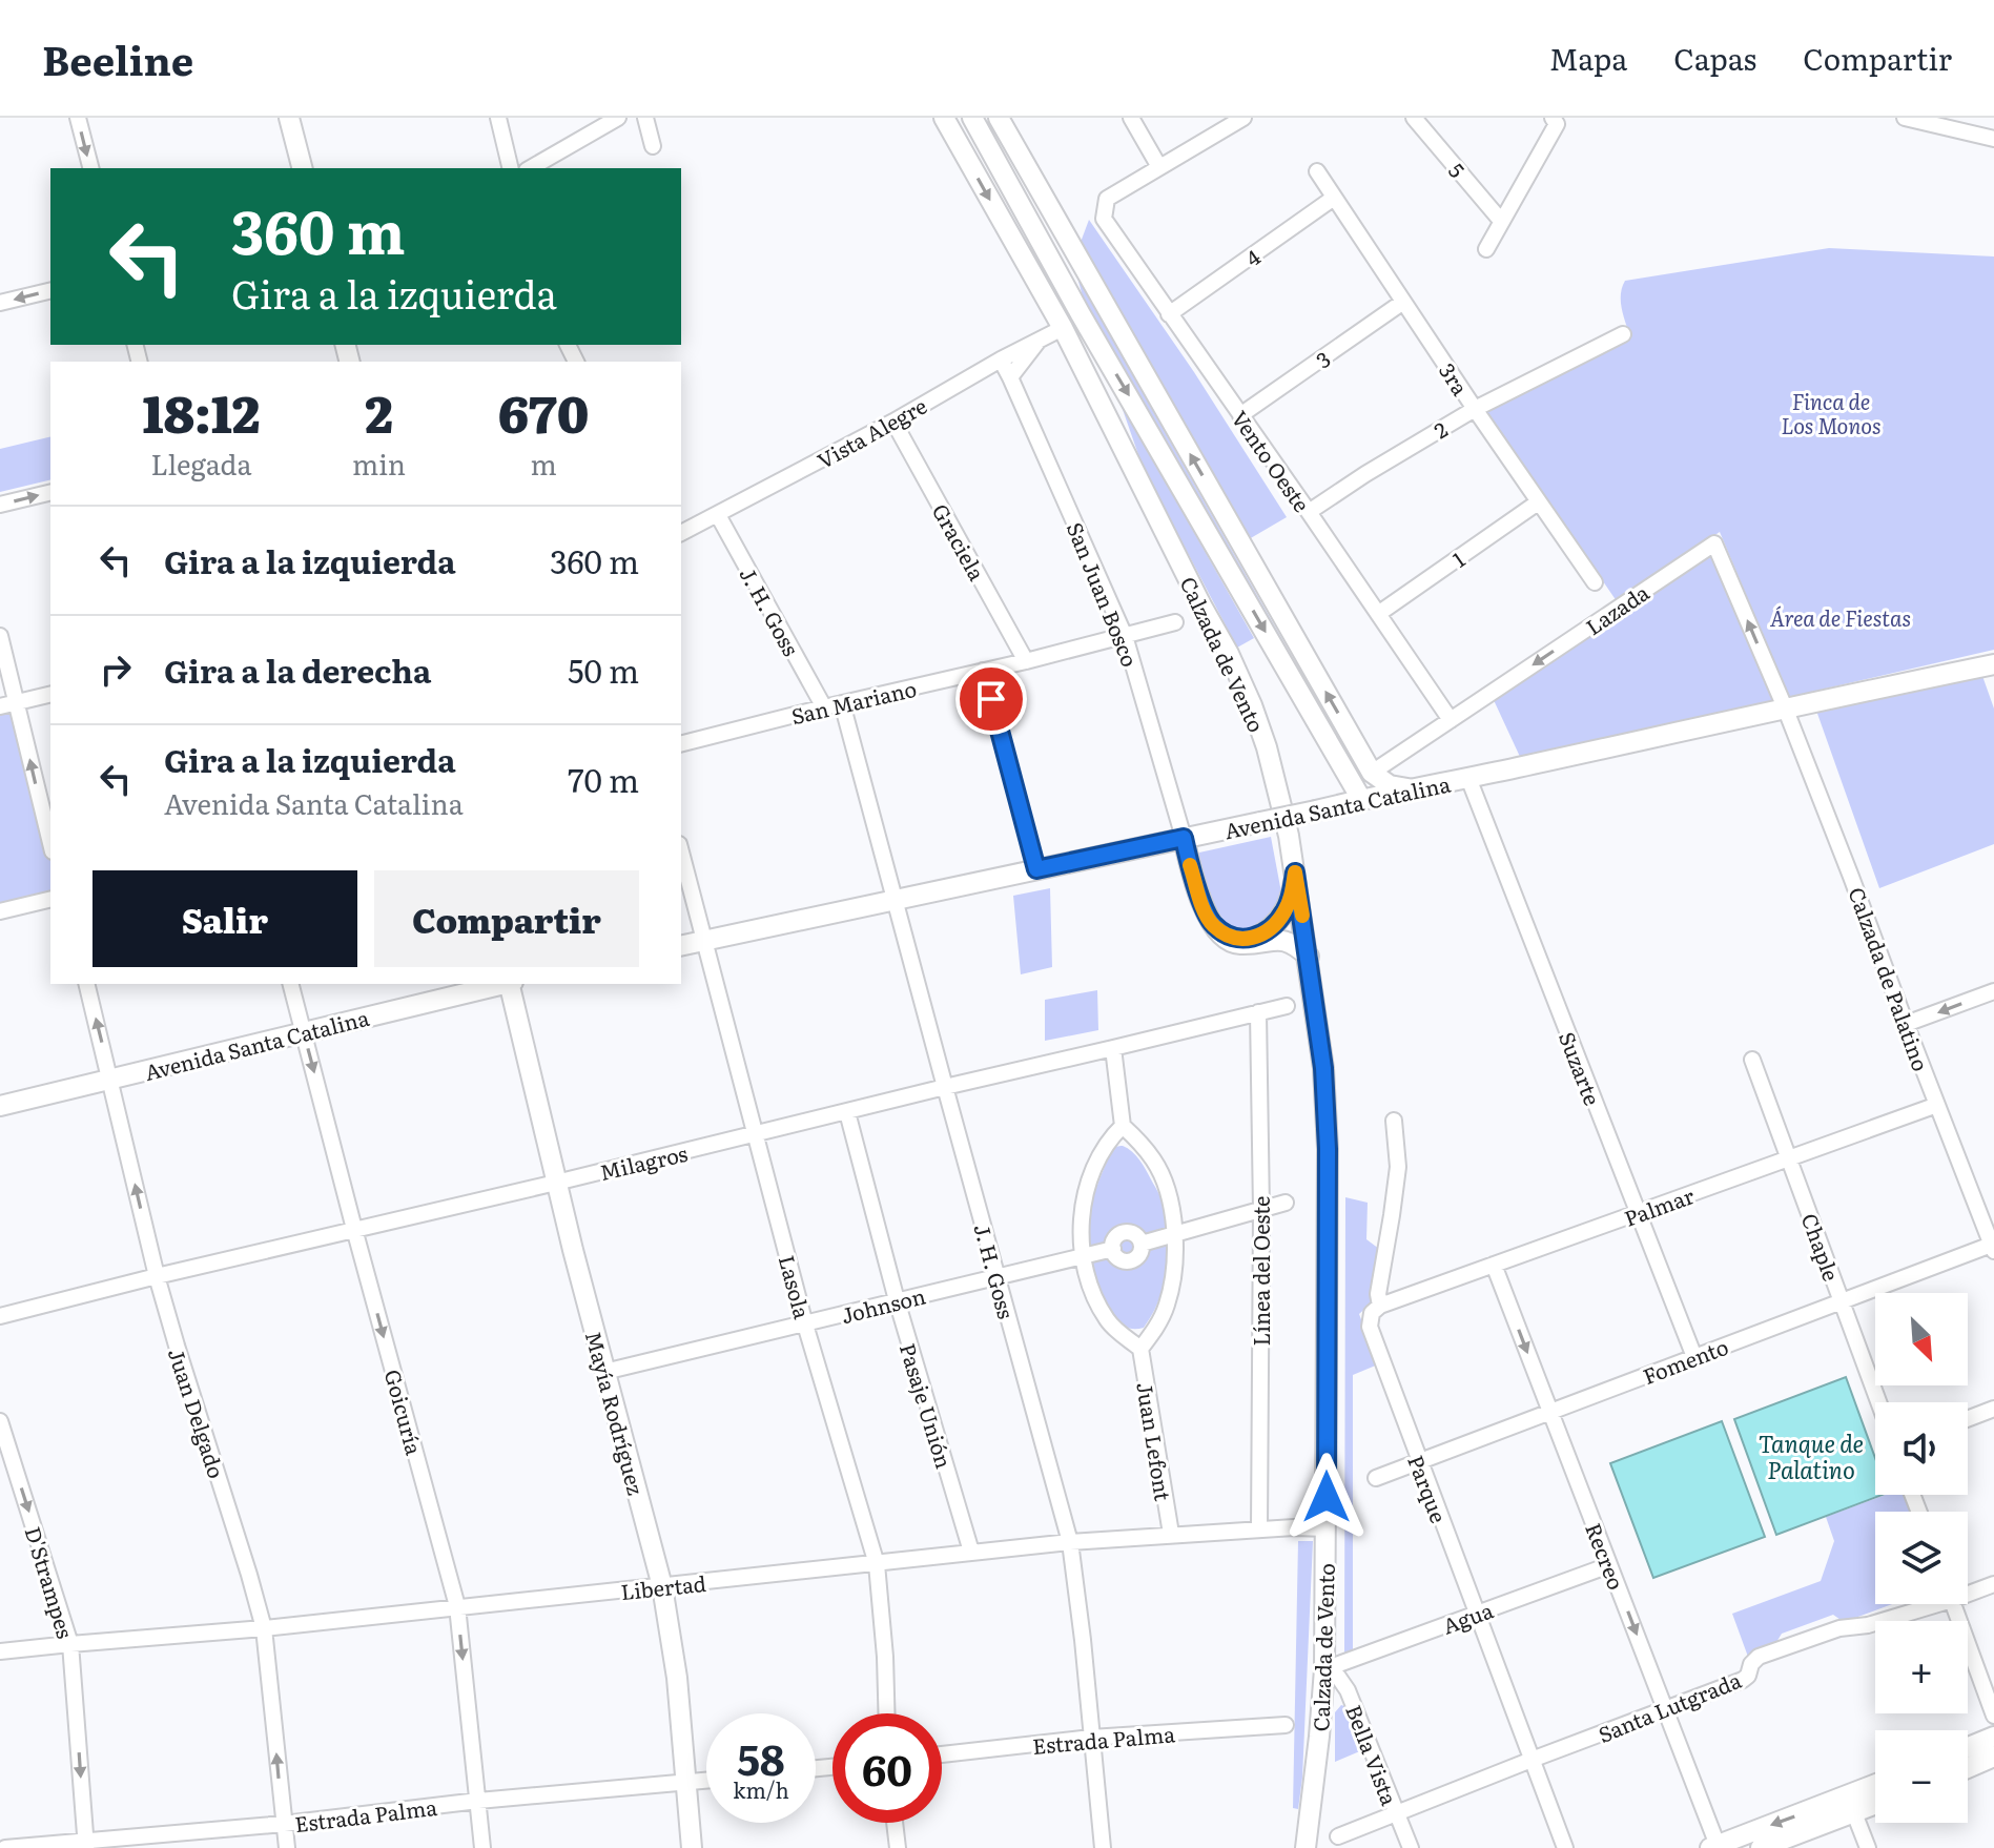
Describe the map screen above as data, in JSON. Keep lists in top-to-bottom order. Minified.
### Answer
{"streets":{"main road":["Calzada de Vento","Avenida Santa Catalina","Mayía Rodríguez"],"street":["5","4","3","3ra","2","Vista Alegre","Vento Oeste","Graciela","1","San Juan Bosco","Lazada","J. H. Goss","San Mariano","Calzada de Palatino","Suzarte","Milagros","Palmar","Chaple","Línea del Oeste","Lasola","Johnson","Fomento","Pasaje Unión","Goicuría","Juan Delgado","Juan Lefont","Parque","Recreo","D'Strampes","Libertad","Agua","Santa Lutgrada","Estrada Palma","Bella Vista"]},"crossings":[["4","3ra"],["4","Vento Oeste"],["3","3ra"],["3","Vento Oeste"],["3ra","2"],["3ra","1"],["2","Vento Oeste"],["Vista Alegre","Graciela"],["Vista Alegre","San Juan Bosco"],["Vista Alegre","J. H. Goss"],["Vista Alegre","Calzada de Vento"],["Vento Oeste","1"],["Vento Oeste","Lazada"],["Graciela","San Mariano"],["San Juan Bosco","San Mariano"],["San Juan Bosco","Avenida Santa Catalina"],["Lazada","Avenida Santa Catalina"],["Lazada","Calzada de Palatino"],["J. H. Goss","San Mariano"],["J. H. Goss","Avenida Santa Catalina"],["J. H. Goss","Milagros"],["J. H. Goss","Johnson"],["J. H. Goss","Libertad"],["J. H. Goss","Estrada Palma"],["Calzada de Vento","Avenida Santa Catalina"],["Calzada de Vento","Libertad"],["Calzada de Vento","Agua"],["Calzada de Vento","Bella Vista"],["Avenida Santa Catalina","Calzada de Palatino"],["Avenida Santa Catalina","Suzarte"],["Avenida Santa Catalina","Lasola"],["Avenida Santa Catalina","Goicuría"],["Avenida Santa Catalina","Juan Delgado"],["Calzada de Palatino","Palmar"],["Calzada de Palatino","Fomento"],["Suzarte","Palmar"],["Suzarte","Fomento"],["Milagros","Línea del Oeste"],["Milagros","Lasola"],["Milagros","Pasaje Unión"],["Milagros","Goicuría"],["Milagros","Juan Delgado"],["Milagros","Mayía Rodríguez"],["Palmar","Chaple"],["Palmar","Parque"],["Palmar","Recreo"],["Chaple","Fomento"],["Línea del Oeste","Johnson"],["Línea del Oeste","Libertad"],["Lasola","Johnson"],["Lasola","Libertad"],["Johnson","Pasaje Unión"],["Johnson","Mayía Rodríguez"],["Fomento","Parque"],["Fomento","Recreo"],["Pasaje Unión","Libertad"],["Goicuría","Libertad"],["Goicuría","Estrada Palma"],["Juan Delgado","Libertad"],["Juan Delgado","Estrada Palma"],["Mayía Rodríguez","Libertad"],["Mayía Rodríguez","Estrada Palma"],["Juan Lefont","Libertad"],["Parque","Agua"],["Parque","Santa Lutgrada"],["Recreo","Agua"],["Recreo","Santa Lutgrada"],["D'Strampes","Libertad"],["D'Strampes","Estrada Palma"],["Agua","Bella Vista"],["Santa Lutgrada","Bella Vista"]],"one_way":["Goicuría","Juan Delgado","Recreo","D'Strampes"],"water":["Tanque de Palatino"],"parks":["Finca de Los Monos","Área de Fiestas"],"north":"bottom right","page":{"header":"Beeline","nav":["Mapa","Capas","Compartir"],"turn":["360 m","Gira a la izquierda"],"eta":["18:12","Llegada","2","min","670","m"],"list":[{"name":"Gira a la izquierda","value":"360 m"},{"name":"Gira a la derecha","value":"50 m"},{"name":"Gira a la izquierda","note":"Avenida Santa Catalina","value":"70 m"}],"buttons":["Salir","Compartir"],"map_buttons":["+","−"],"speed":"58 km/h","limit":"60"}}
